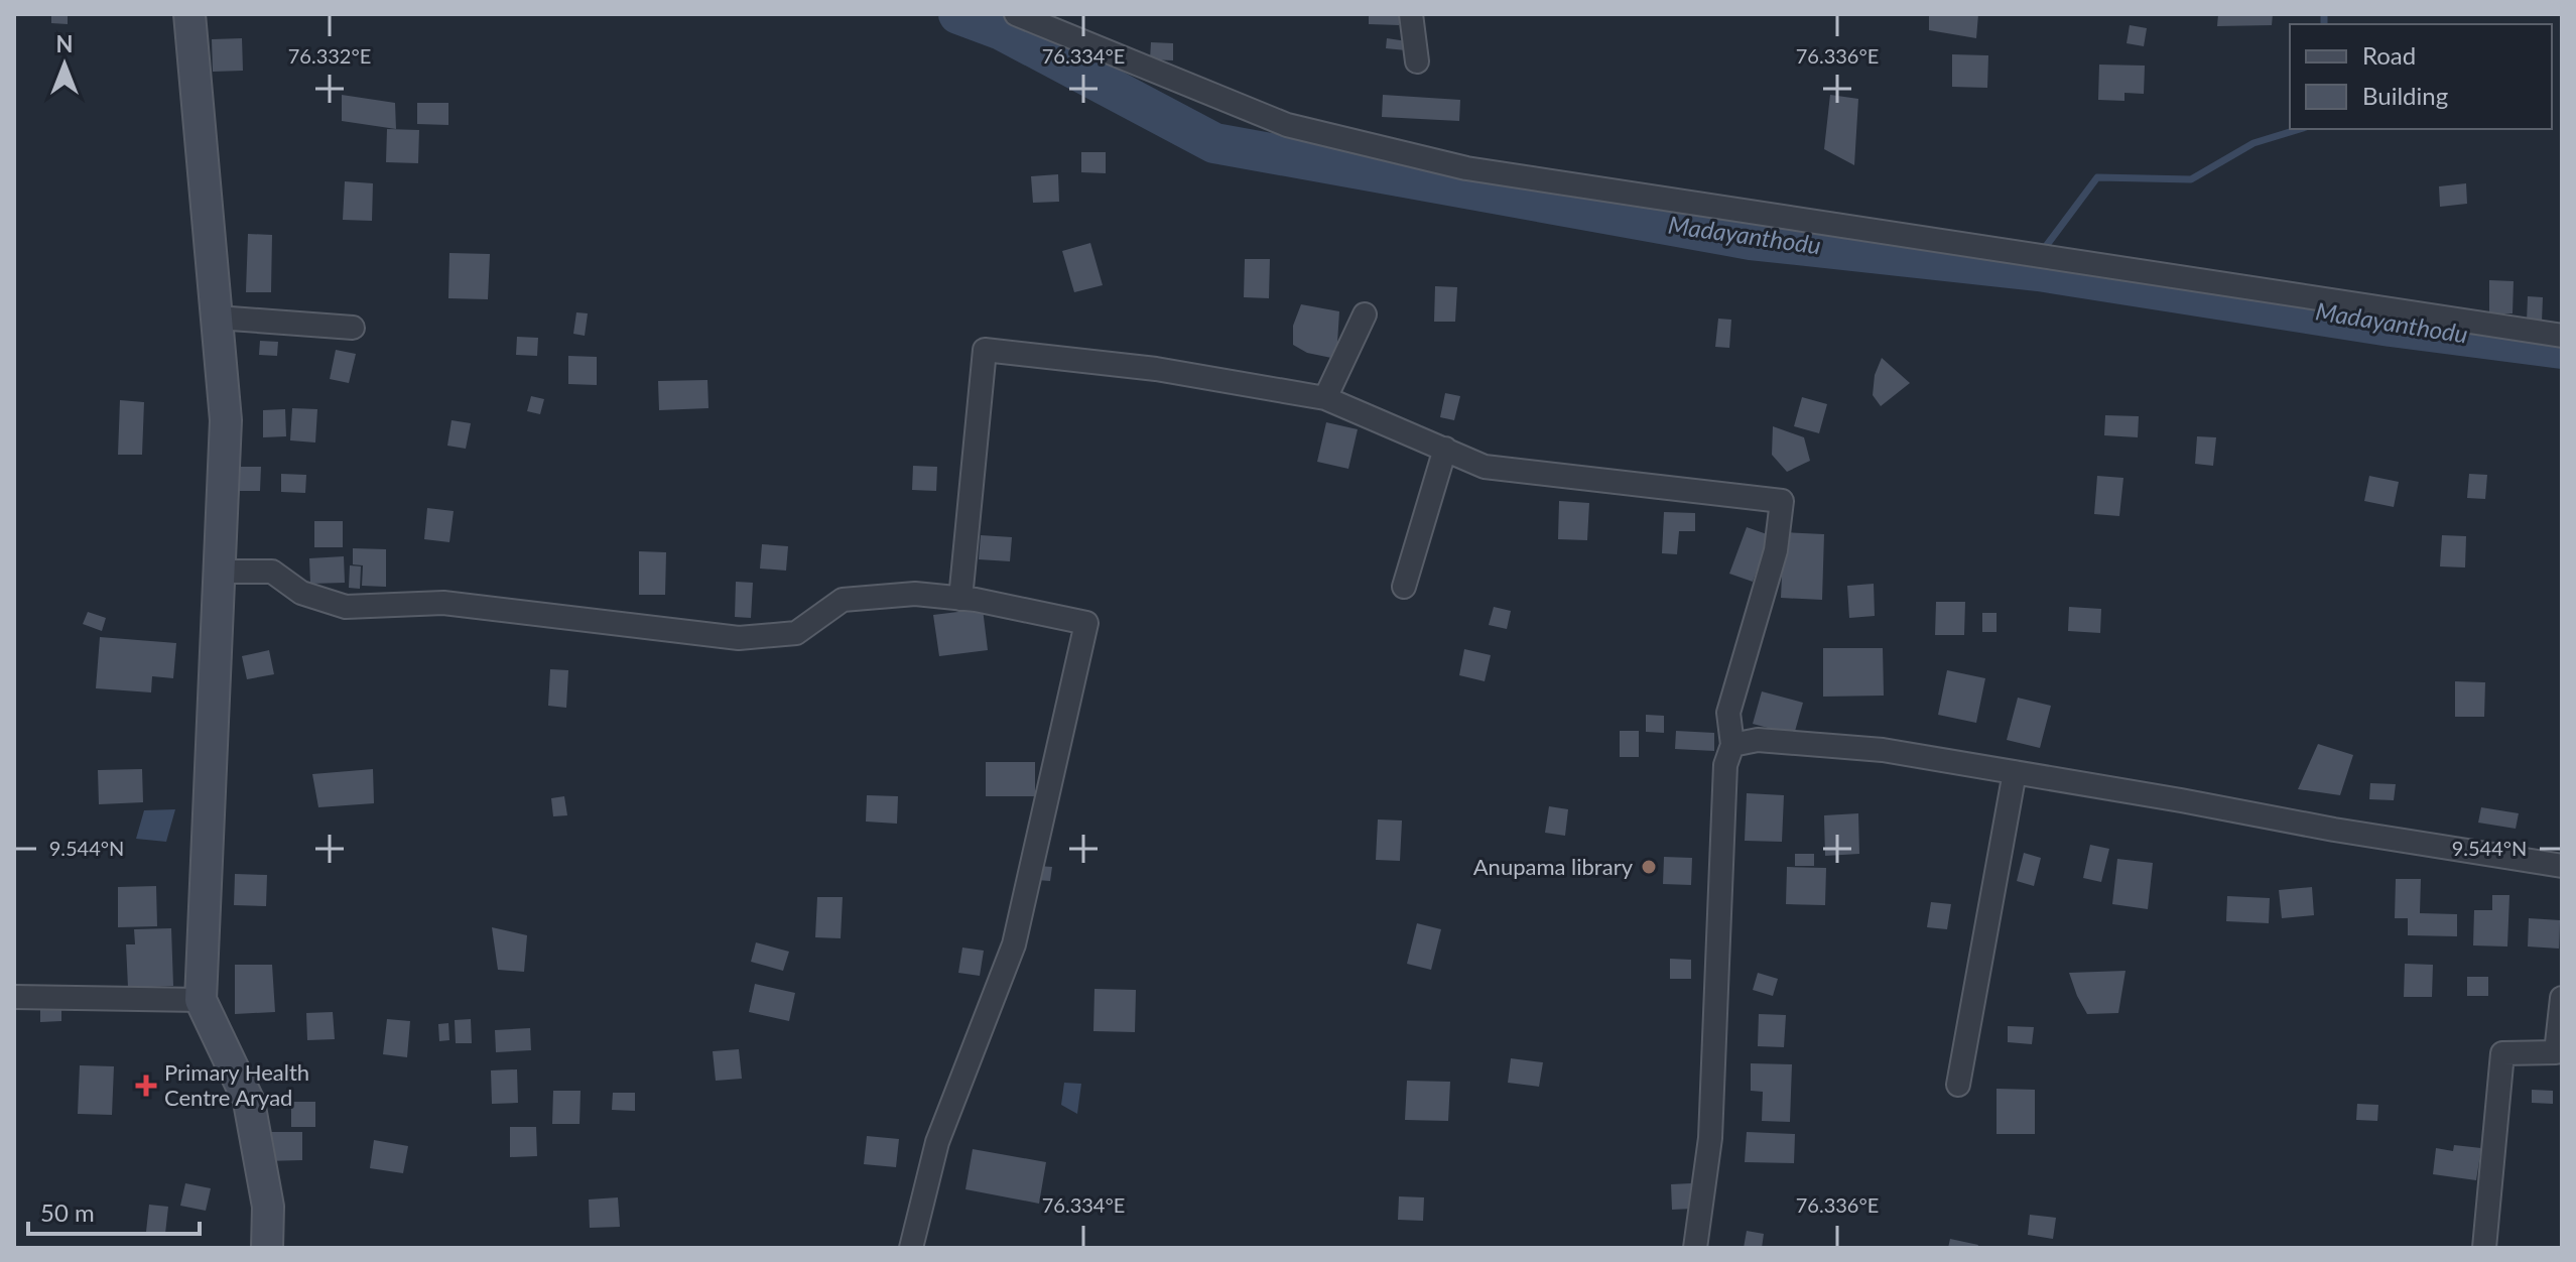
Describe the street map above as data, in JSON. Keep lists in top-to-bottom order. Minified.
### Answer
{"water":["Madayanthodu"],"places":{"other":["Anupama library"],"health":["Primary Health Centre Aryad"]},"legend":["Road","Building"],"scale_bar":"50 m","north":"top","coordinates":["76.332°E","76.334°E","76.336°E","9.544°N"]}
